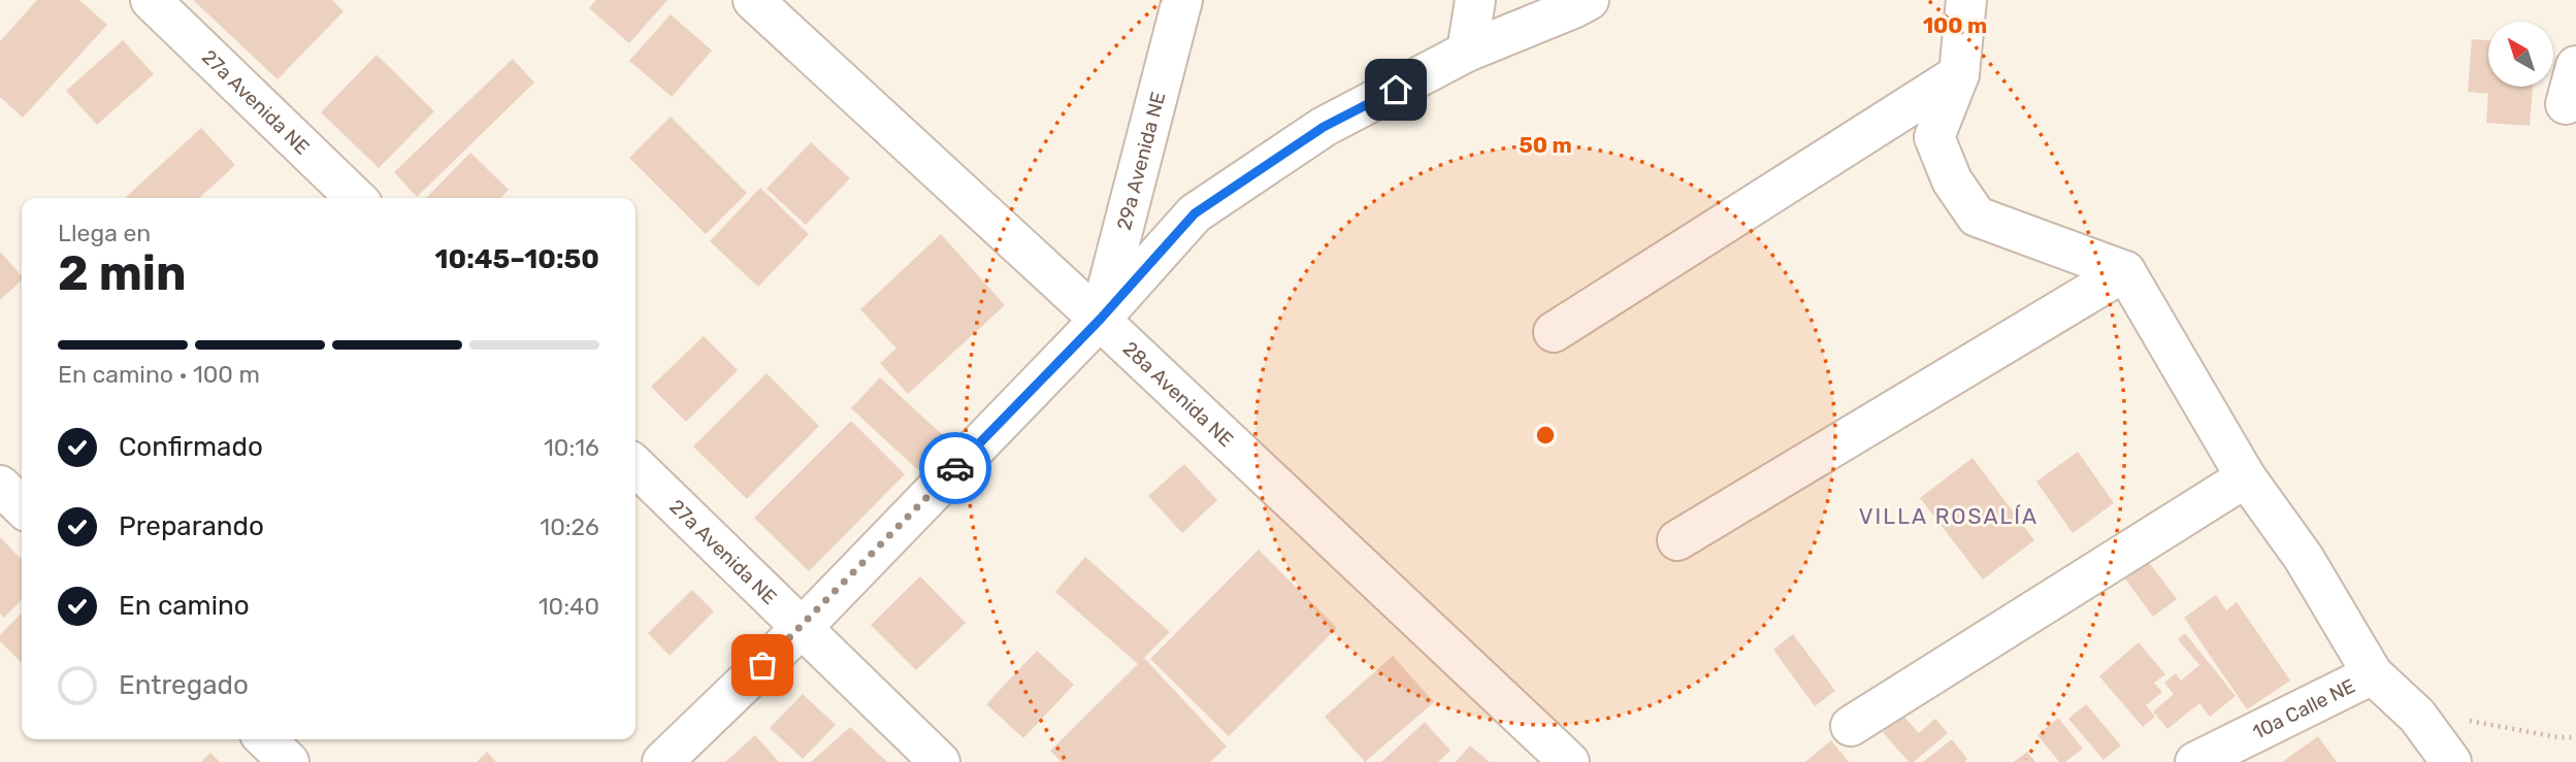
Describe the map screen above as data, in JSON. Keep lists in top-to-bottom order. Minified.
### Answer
{"streets":{"street":["27a Avenida NE","29a Avenida NE","28a Avenida NE","10a Calle NE"]},"crossings":[["29a Avenida NE","28a Avenida NE"]],"districts":["VILLA ROSALÍA"],"north":"top left","page":{"heading":["2 min","Llega en","10:45–10:50"],"bar":"En camino · 100 m","list":[["Confirmado","10:16"],["Preparando","10:26"],["En camino","10:40"],"Entregado"]},"rings":["100 m","50 m"]}
